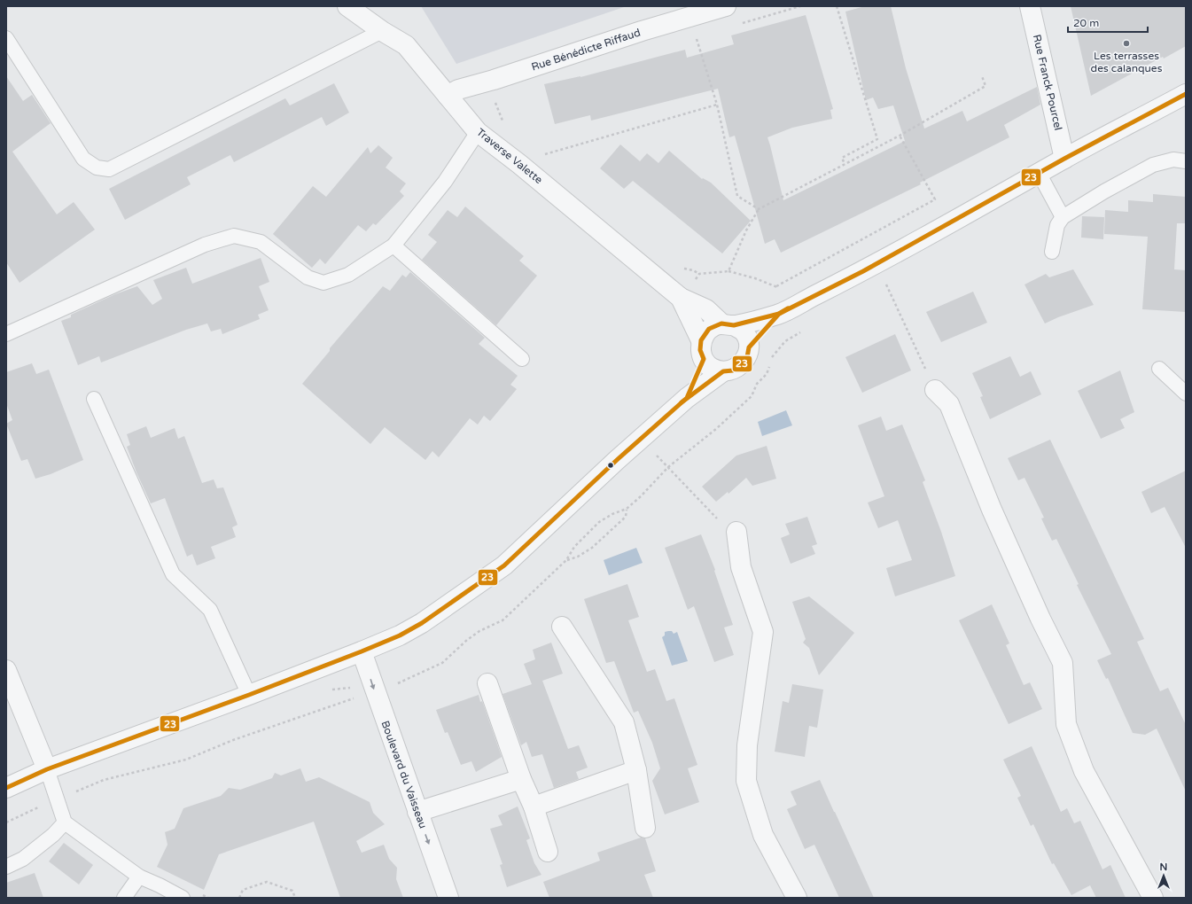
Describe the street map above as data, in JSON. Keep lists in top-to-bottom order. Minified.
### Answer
{"streets":{"street":["Rue Bénédicte Riffaud","Rue Franck Pourcel","Traverse Valette","Boulevard du Vaisseau"]},"crossings":[["Rue Bénédicte Riffaud","Traverse Valette"]],"places":["Les terrasses des calanques"],"lines":["transit line 23"],"scale_bar":"20 m","north":"top"}
